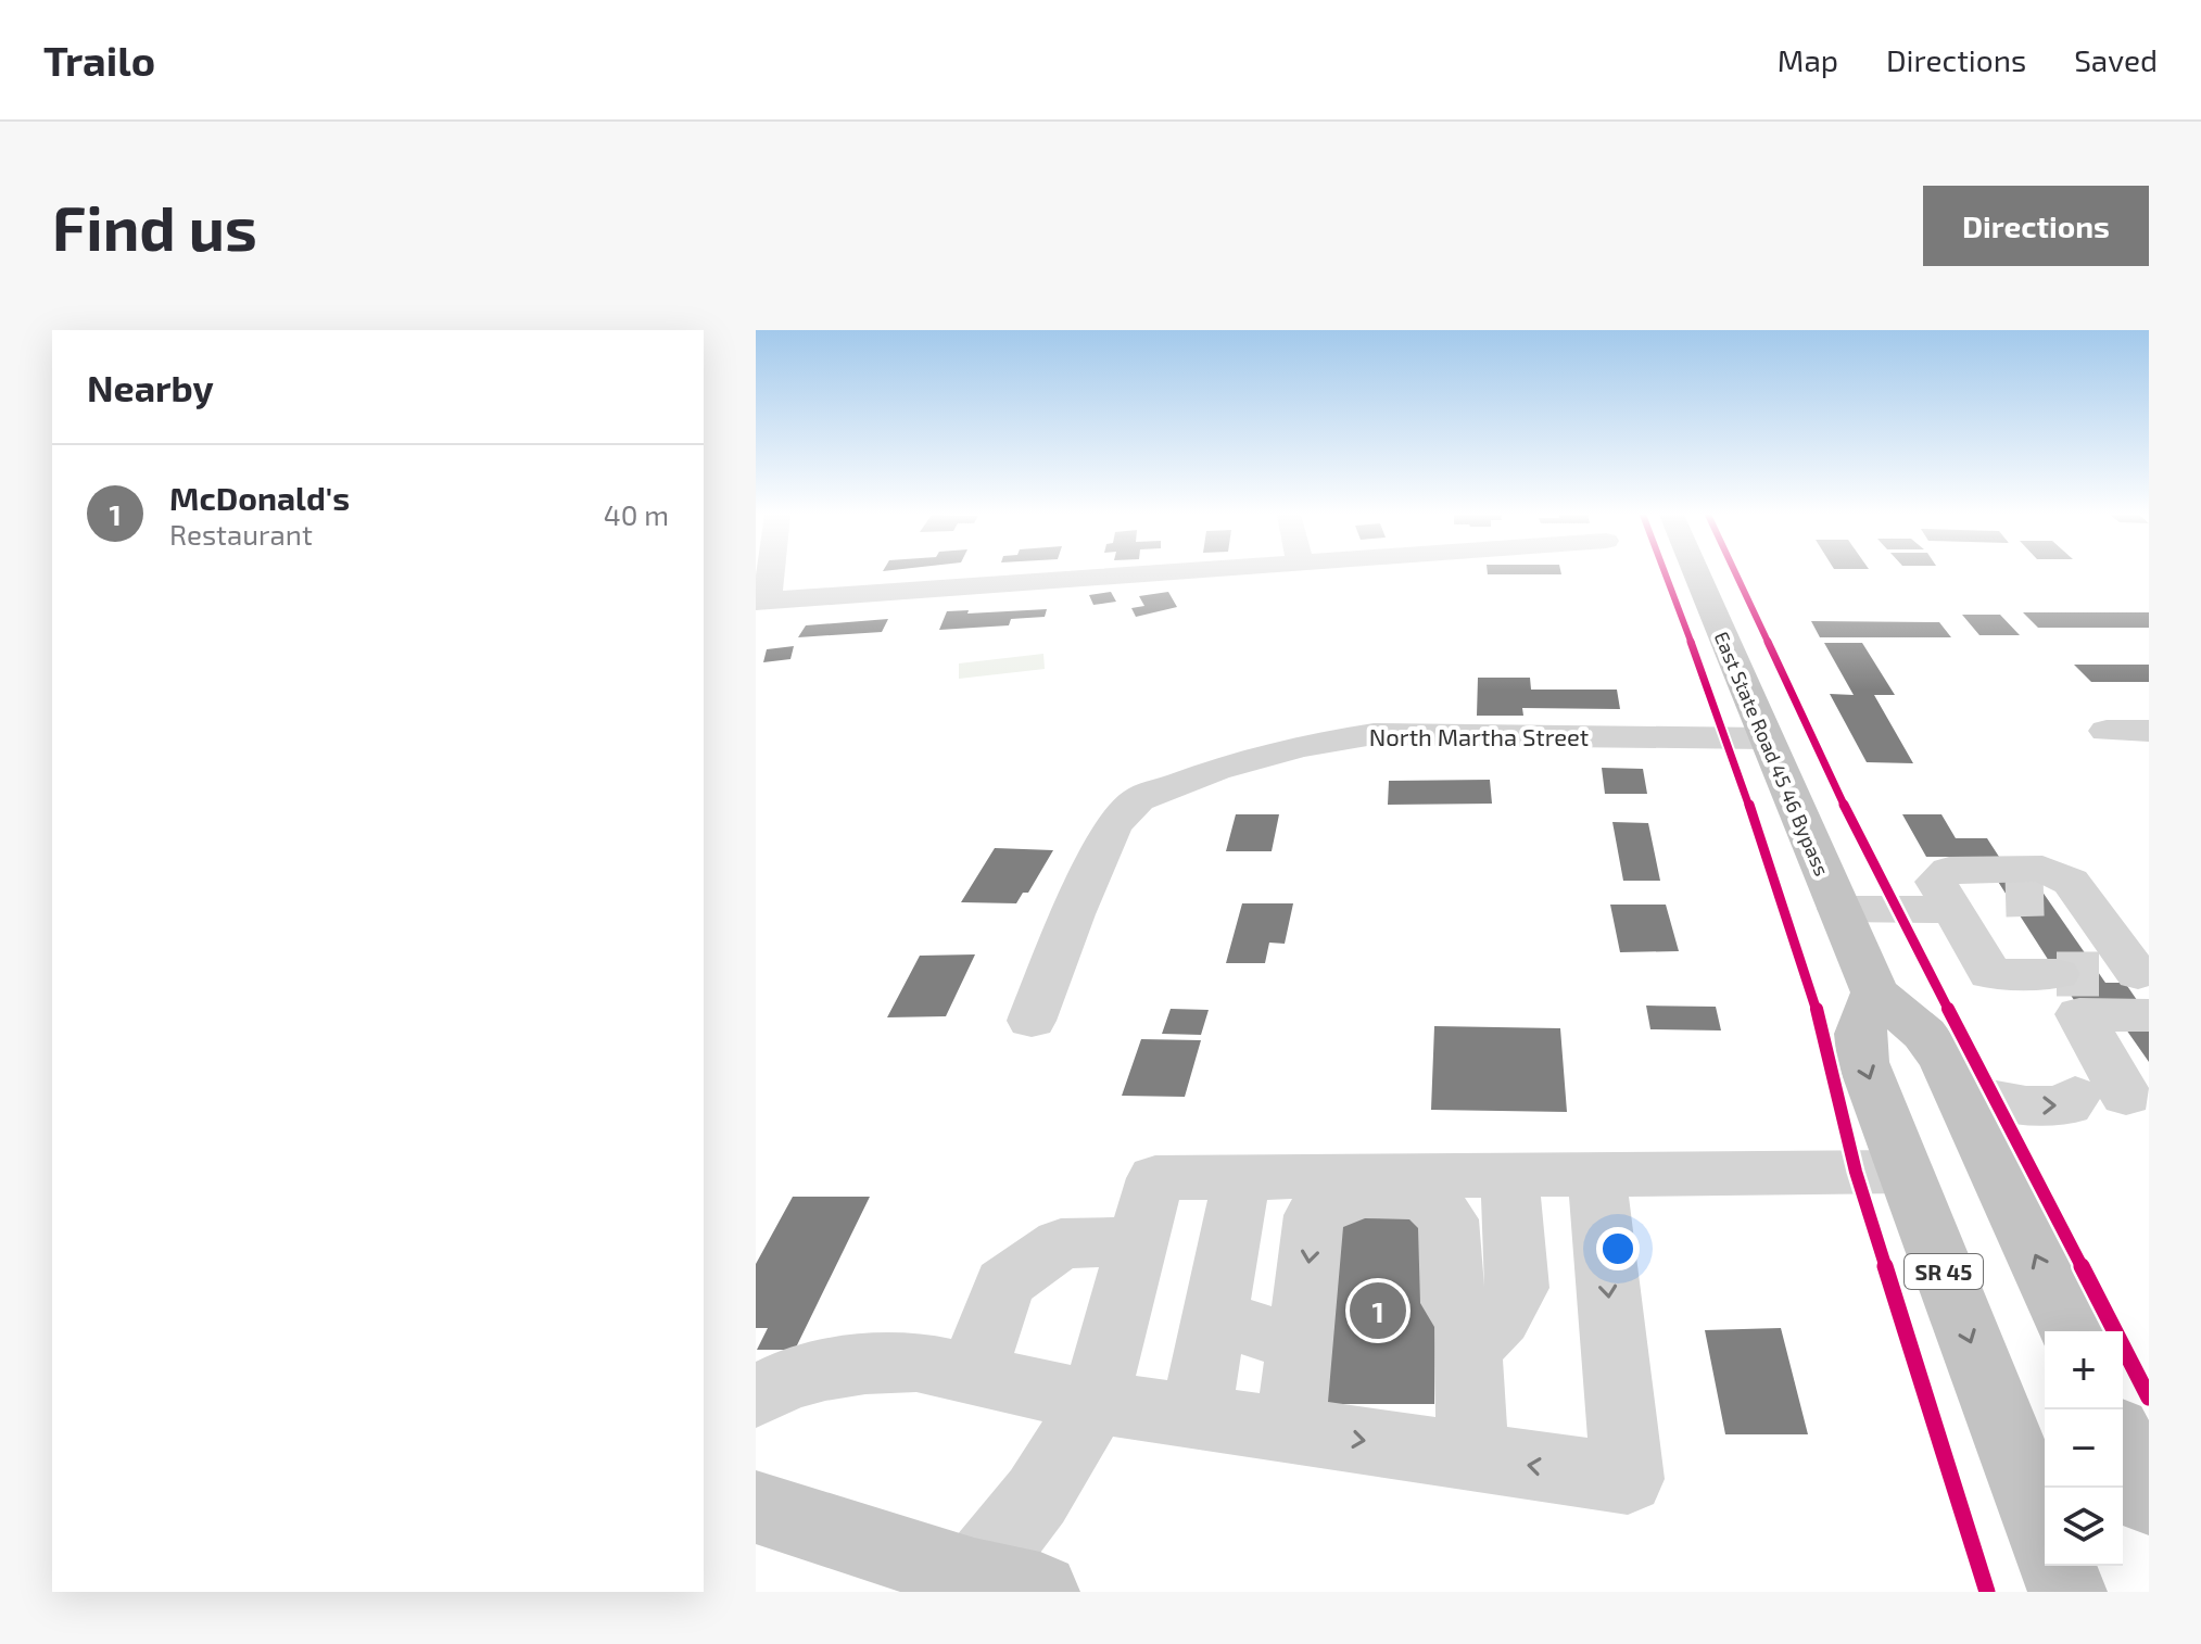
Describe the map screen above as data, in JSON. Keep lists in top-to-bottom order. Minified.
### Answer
{"streets":{"highway":["East State Road 45 46 Bypass","SR 45"],"street":["North Martha Street"]},"crossings":[["North Martha Street","East State Road 45 46 Bypass"],["East State Road 45 46 Bypass","SR 45"]],"page":{"header":"Trailo","nav":["Map","Directions","Saved"],"buttons":"Directions","title":"Find us","heading":"Nearby","list":[{"mark":"1","name":"McDonald's","note":"Restaurant","value":"40 m"}],"pins":"1","map_buttons":["+","−"]}}
